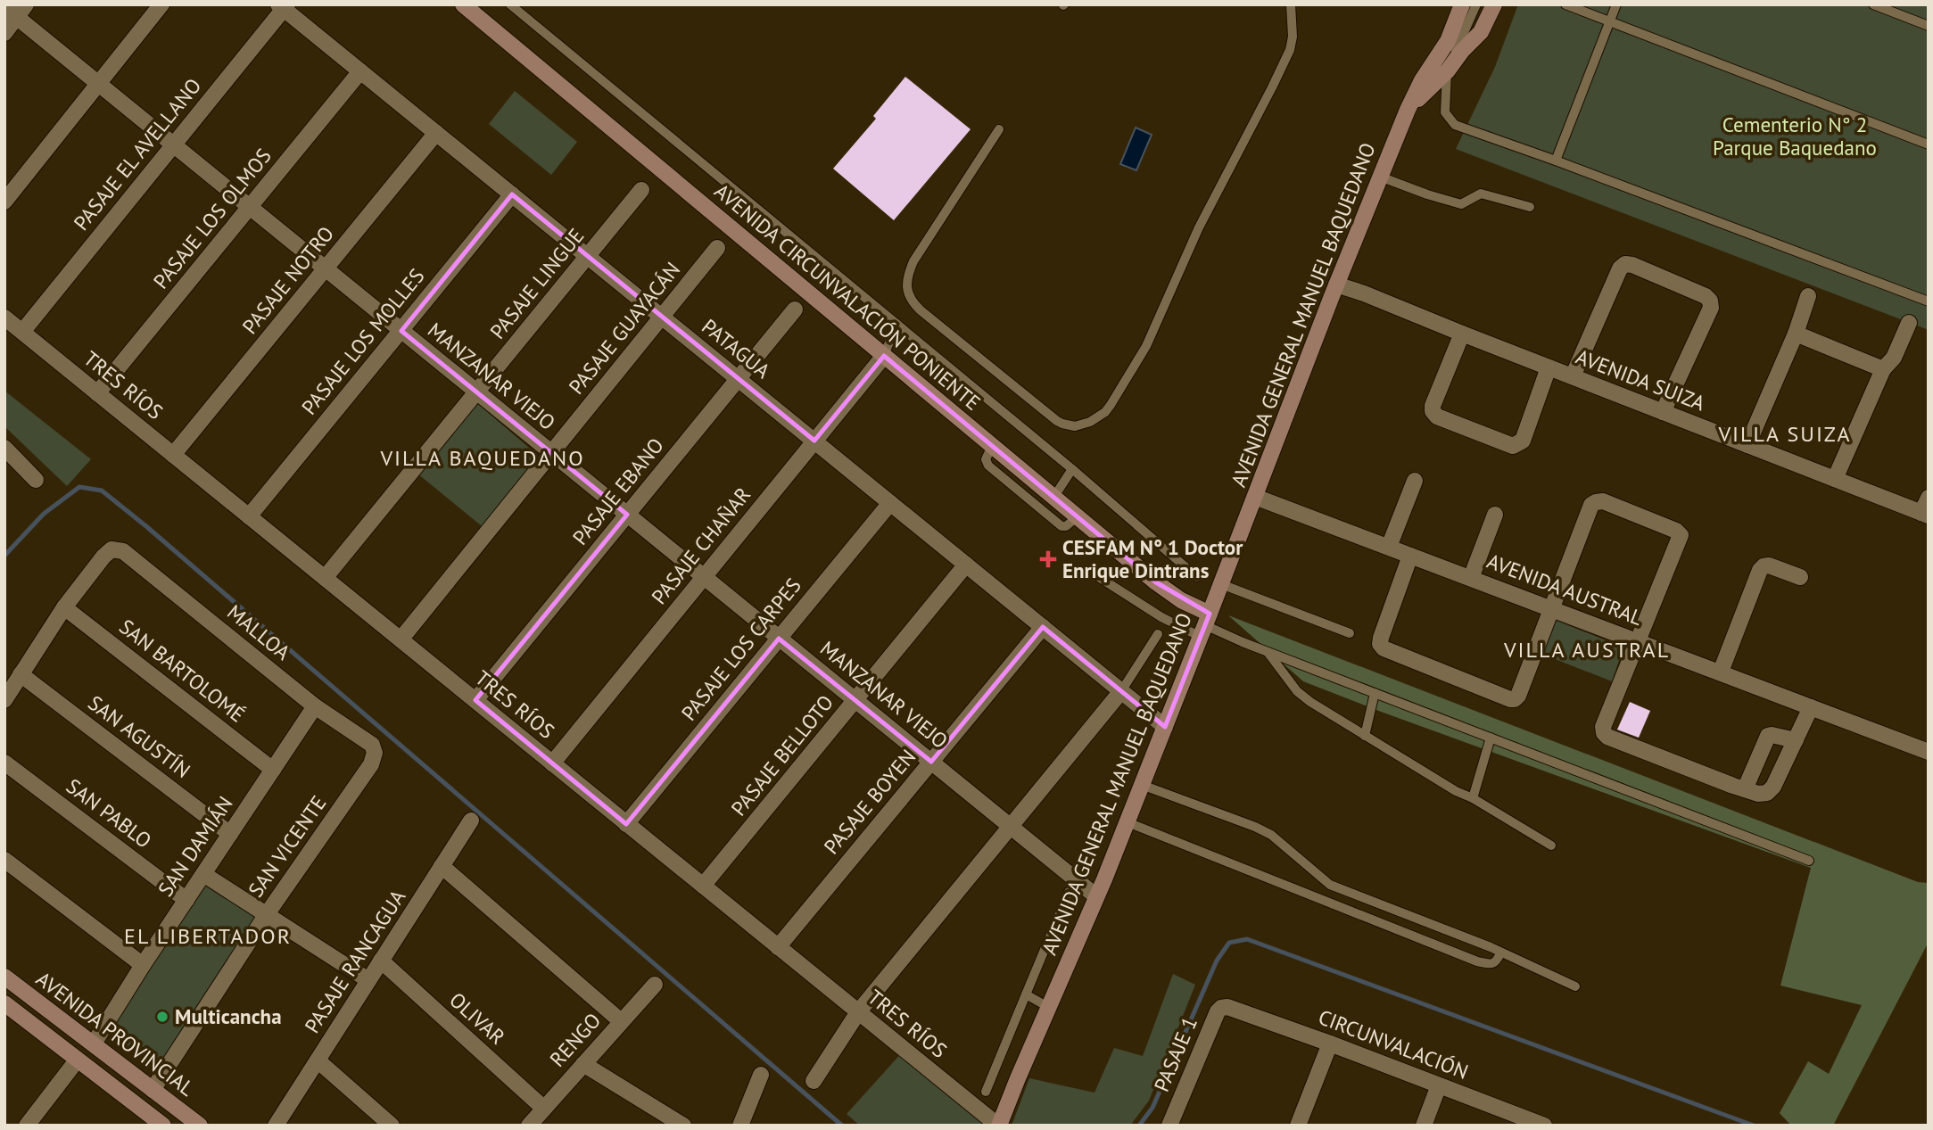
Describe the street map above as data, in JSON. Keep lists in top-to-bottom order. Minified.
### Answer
{"streets":{"street":["PASAJE EL AVELLANO","PASAJE LOS OLMOS","PASAJE NOTRO","PASAJE LINGUE","AVENIDA CIRCUNVALACIÓN PONIENTE","AVENIDA GENERAL MANUEL BAQUEDANO","PASAJE GUAYACÁN","PASAJE LOS MOLLES","PATAGUA","MANZANAR VIEJO","AVENIDA SUIZA","TRES RÍOS","PASAJE EBANO","PASAJE CHAÑAR","AVENIDA AUSTRAL","MALLOA","PASAJE LOS CARPES","SAN BARTOLOMÉ","SAN AGUSTÍN","PASAJE BELLOTO","PASAJE BOYEN","SAN PABLO","SAN DAMIÁN","SAN VICENTE","PASAJE RANCAGUA","OLIVAR","AVENIDA PROVINCIAL","RENGO","CIRCUNVALACIÓN","PASAJE 1"]},"crossings":[["PASAJE EL AVELLANO","PATAGUA"],["PASAJE EL AVELLANO","MANZANAR VIEJO"],["PASAJE EL AVELLANO","TRES RÍOS"],["PASAJE LOS OLMOS","PATAGUA"],["PASAJE LOS OLMOS","MANZANAR VIEJO"],["PASAJE LOS OLMOS","TRES RÍOS"],["PASAJE NOTRO","PATAGUA"],["PASAJE NOTRO","MANZANAR VIEJO"],["PASAJE NOTRO","TRES RÍOS"],["PASAJE LINGUE","PATAGUA"],["PASAJE LINGUE","MANZANAR VIEJO"],["PASAJE LINGUE","TRES RÍOS"],["AVENIDA CIRCUNVALACIÓN PONIENTE","AVENIDA GENERAL MANUEL BAQUEDANO"],["AVENIDA CIRCUNVALACIÓN PONIENTE","PASAJE CHAÑAR"],["AVENIDA GENERAL MANUEL BAQUEDANO","PATAGUA"],["AVENIDA GENERAL MANUEL BAQUEDANO","MANZANAR VIEJO"],["AVENIDA GENERAL MANUEL BAQUEDANO","AVENIDA SUIZA"],["AVENIDA GENERAL MANUEL BAQUEDANO","TRES RÍOS"],["AVENIDA GENERAL MANUEL BAQUEDANO","AVENIDA AUSTRAL"],["PASAJE GUAYACÁN","PATAGUA"],["PASAJE GUAYACÁN","MANZANAR VIEJO"],["PASAJE GUAYACÁN","TRES RÍOS"],["PASAJE LOS MOLLES","PATAGUA"],["PASAJE LOS MOLLES","MANZANAR VIEJO"],["PASAJE LOS MOLLES","TRES RÍOS"],["PATAGUA","PASAJE EBANO"],["PATAGUA","PASAJE CHAÑAR"],["PATAGUA","PASAJE LOS CARPES"],["PATAGUA","PASAJE BELLOTO"],["PATAGUA","PASAJE BOYEN"],["MANZANAR VIEJO","PASAJE EBANO"],["MANZANAR VIEJO","PASAJE CHAÑAR"],["MANZANAR VIEJO","PASAJE LOS CARPES"],["MANZANAR VIEJO","PASAJE BELLOTO"],["MANZANAR VIEJO","PASAJE BOYEN"],["TRES RÍOS","PASAJE EBANO"],["TRES RÍOS","PASAJE CHAÑAR"],["TRES RÍOS","PASAJE LOS CARPES"],["TRES RÍOS","PASAJE BELLOTO"],["TRES RÍOS","PASAJE BOYEN"],["MALLOA","SAN BARTOLOMÉ"],["MALLOA","SAN DAMIÁN"],["MALLOA","SAN VICENTE"],["SAN BARTOLOMÉ","SAN DAMIÁN"],["SAN AGUSTÍN","SAN DAMIÁN"],["SAN PABLO","SAN DAMIÁN"],["SAN DAMIÁN","AVENIDA PROVINCIAL"],["SAN VICENTE","AVENIDA PROVINCIAL"],["PASAJE RANCAGUA","OLIVAR"],["OLIVAR","RENGO"],["CIRCUNVALACIÓN","PASAJE 1"]],"districts":["VILLA SUIZA","VILLA BAQUEDANO","VILLA AUSTRAL","EL LIBERTADOR"],"parks":["Cementerio N° 2 Parque Baquedano"],"places":{"health":["CESFAM N° 1 Doctor Enrique Dintrans"],"other":["Multicancha"]}}
